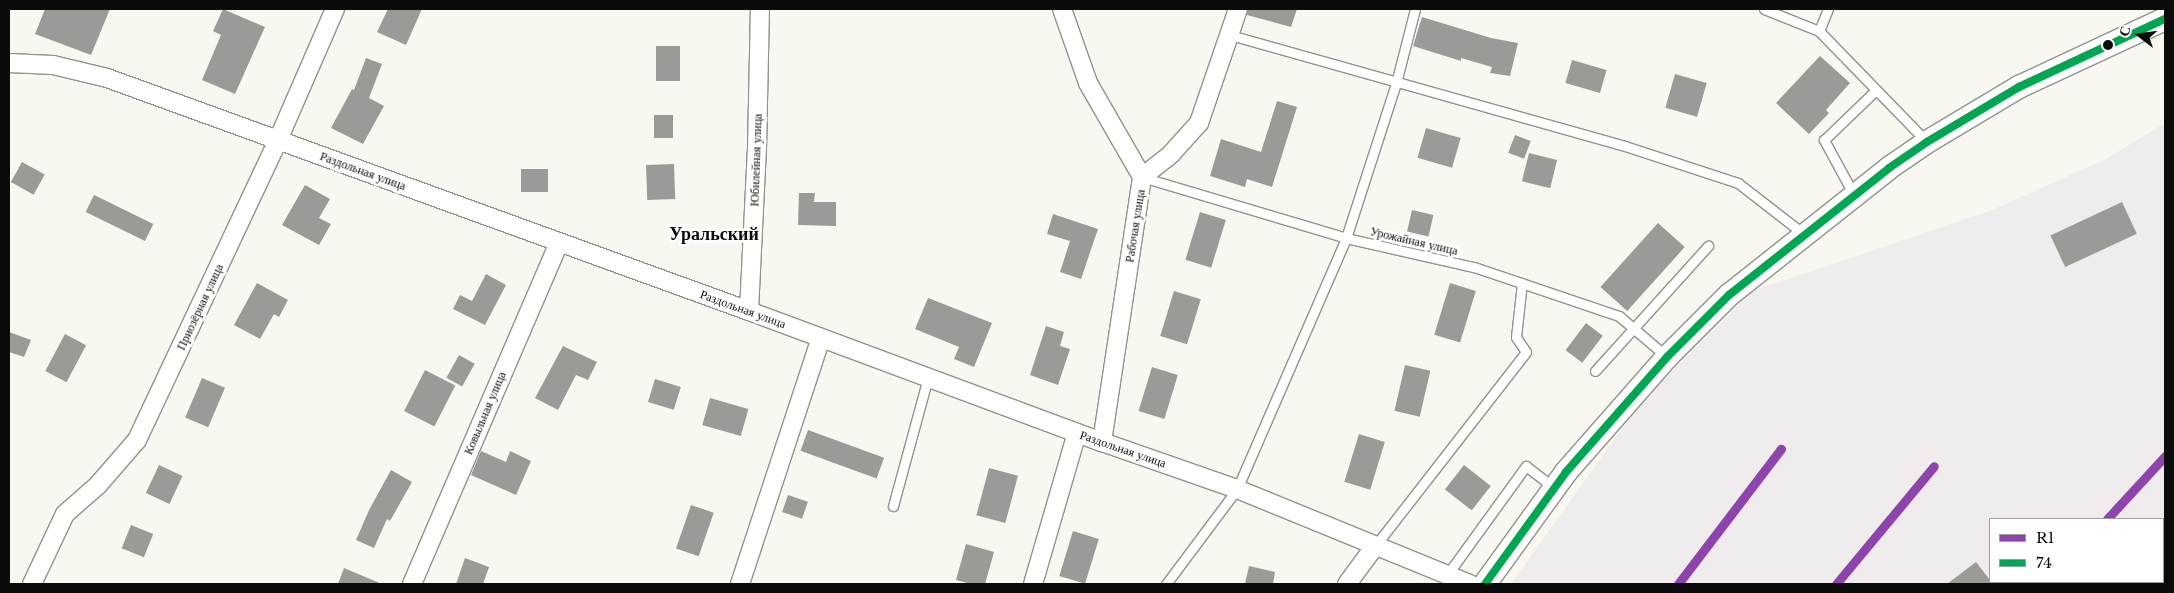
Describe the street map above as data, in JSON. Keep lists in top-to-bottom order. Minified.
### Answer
{"streets":{"street":["Юбилейная улица","Раздольная улица","Рабочая улица","Приозёрная улица","Ковыльная улица"],"lane":["Урожайная улица"]},"crossings":[["Юбилейная улица","Раздольная улица"],["Раздольная улица","Рабочая улица"],["Раздольная улица","Приозёрная улица"],["Раздольная улица","Ковыльная улица"],["Рабочая улица","Урожайная улица"]],"districts":["Уральский"],"lines":["transit line 74","transit line R1"],"legend":["R1","74"],"north":"left"}
